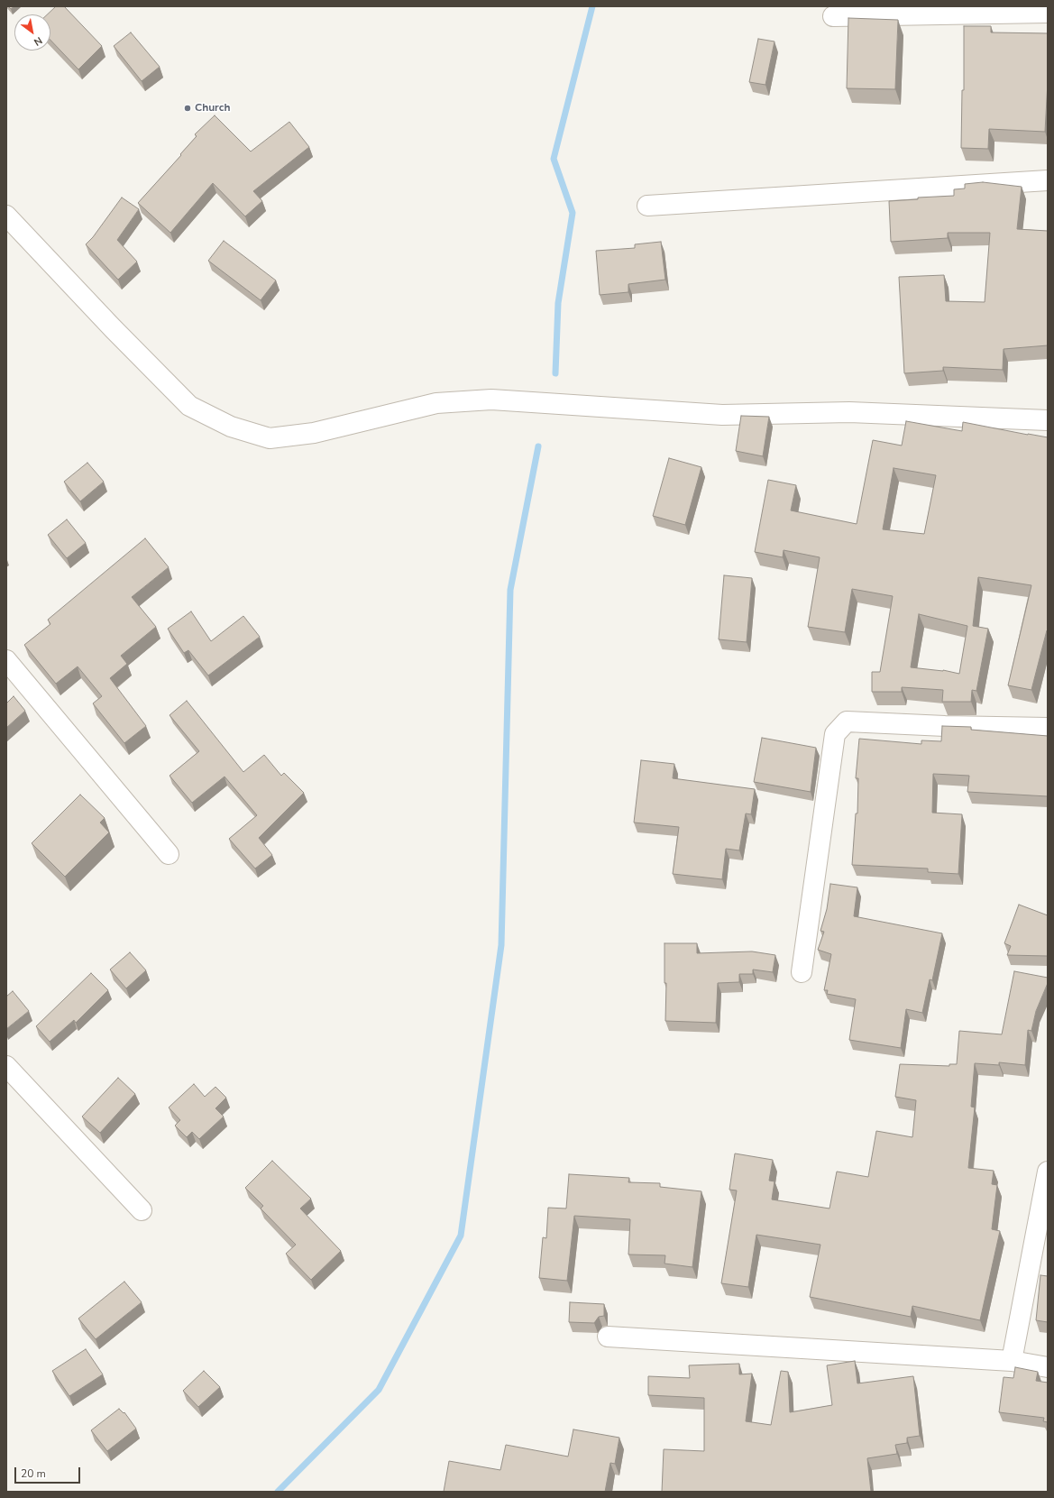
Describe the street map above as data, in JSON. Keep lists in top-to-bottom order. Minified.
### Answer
{"places":["Church"],"scale_bar":"20 m","north":"bottom right"}
